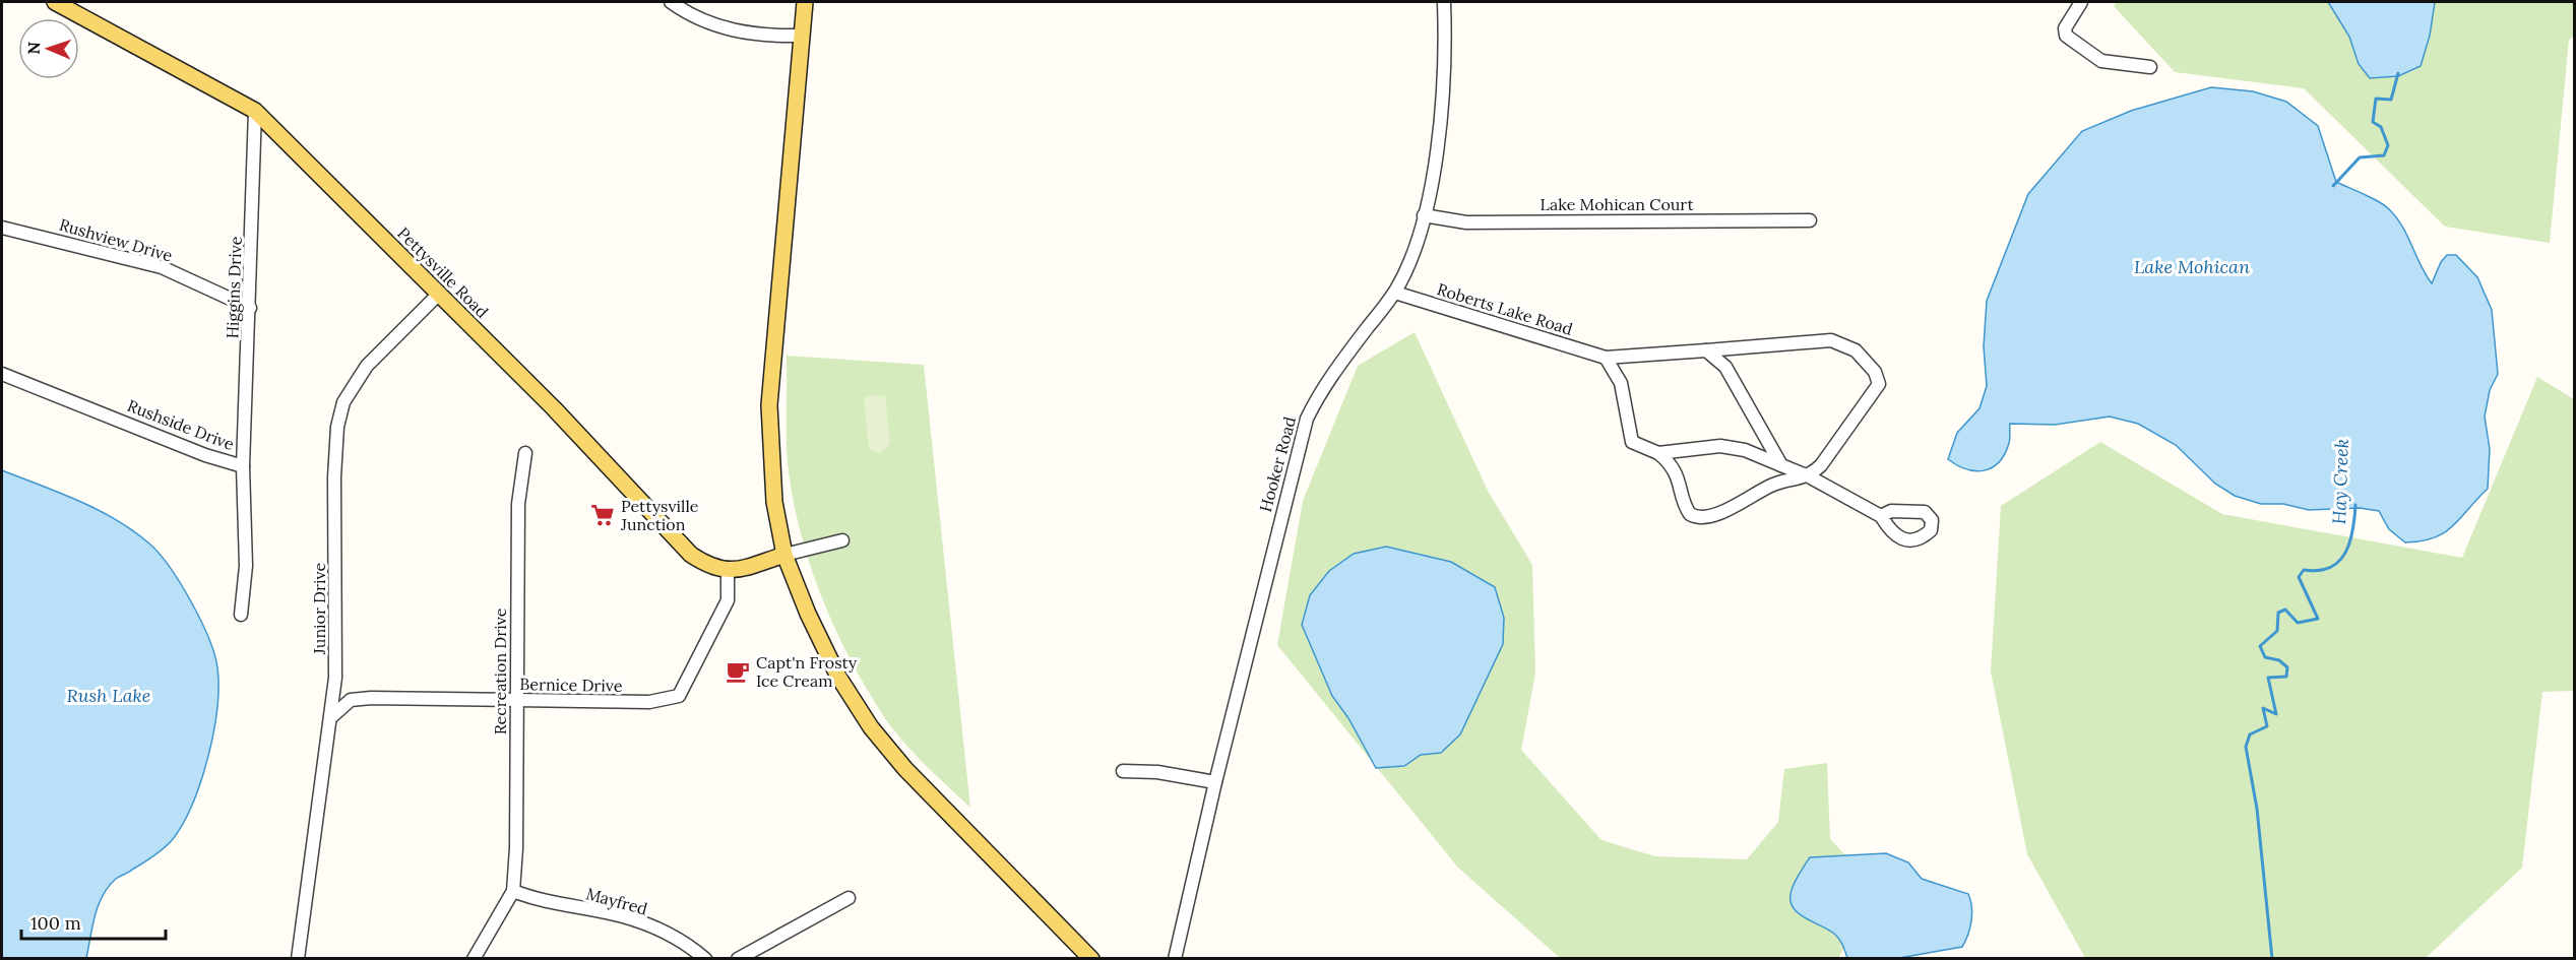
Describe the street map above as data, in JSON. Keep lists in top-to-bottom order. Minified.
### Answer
{"streets":{"main road":["Pettysville Road"],"street":["Lake Mohican Court","Rushview Drive","Higgins Drive","Roberts Lake Road","Rushside Drive","Hooker Road","Junior Drive","Recreation Drive","Bernice Drive","Mayfred"]},"crossings":[["Lake Mohican Court","Hooker Road"],["Rushview Drive","Higgins Drive"],["Pettysville Road","Higgins Drive"],["Pettysville Road","Junior Drive"],["Pettysville Road","Bernice Drive"],["Higgins Drive","Rushside Drive"],["Roberts Lake Road","Hooker Road"],["Junior Drive","Bernice Drive"],["Recreation Drive","Bernice Drive"],["Recreation Drive","Mayfred"]],"water":["Lake Mohican","Hay Creek","Rush Lake"],"places":{"supermarket":["Pettysville Junction"],"cafe":["Capt'n Frosty Ice Cream"]},"scale_bar":"100 m","north":"left"}
